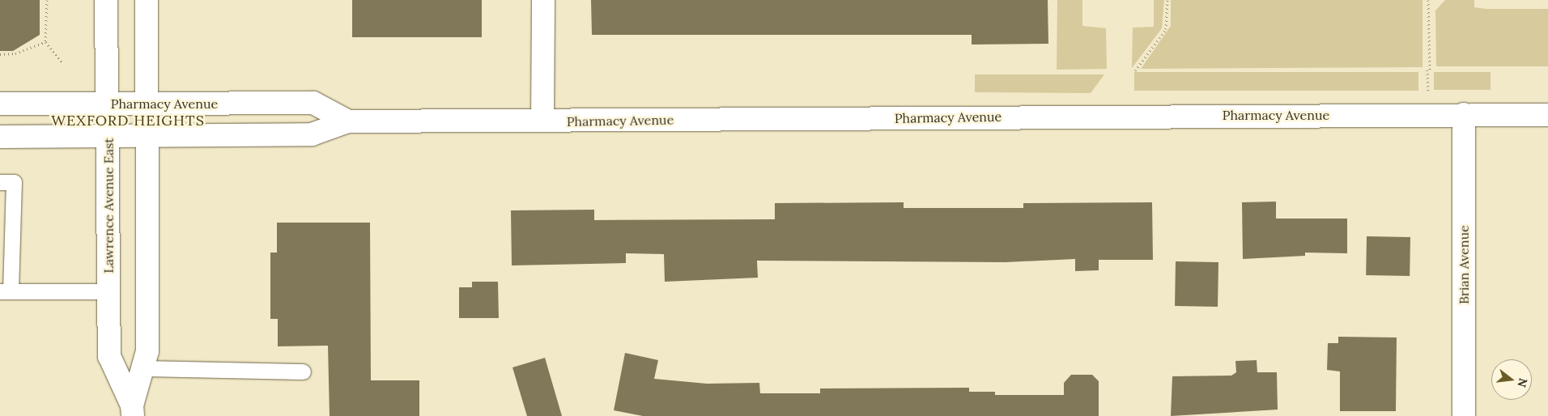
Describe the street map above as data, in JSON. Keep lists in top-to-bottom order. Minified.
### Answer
{"streets":{"street":["Pharmacy Avenue","Lawrence Avenue East","Brian Avenue"]},"crossings":[["Pharmacy Avenue","Lawrence Avenue East"],["Pharmacy Avenue","Brian Avenue"]],"districts":["WEXFORD HEIGHTS"],"north":"right"}
